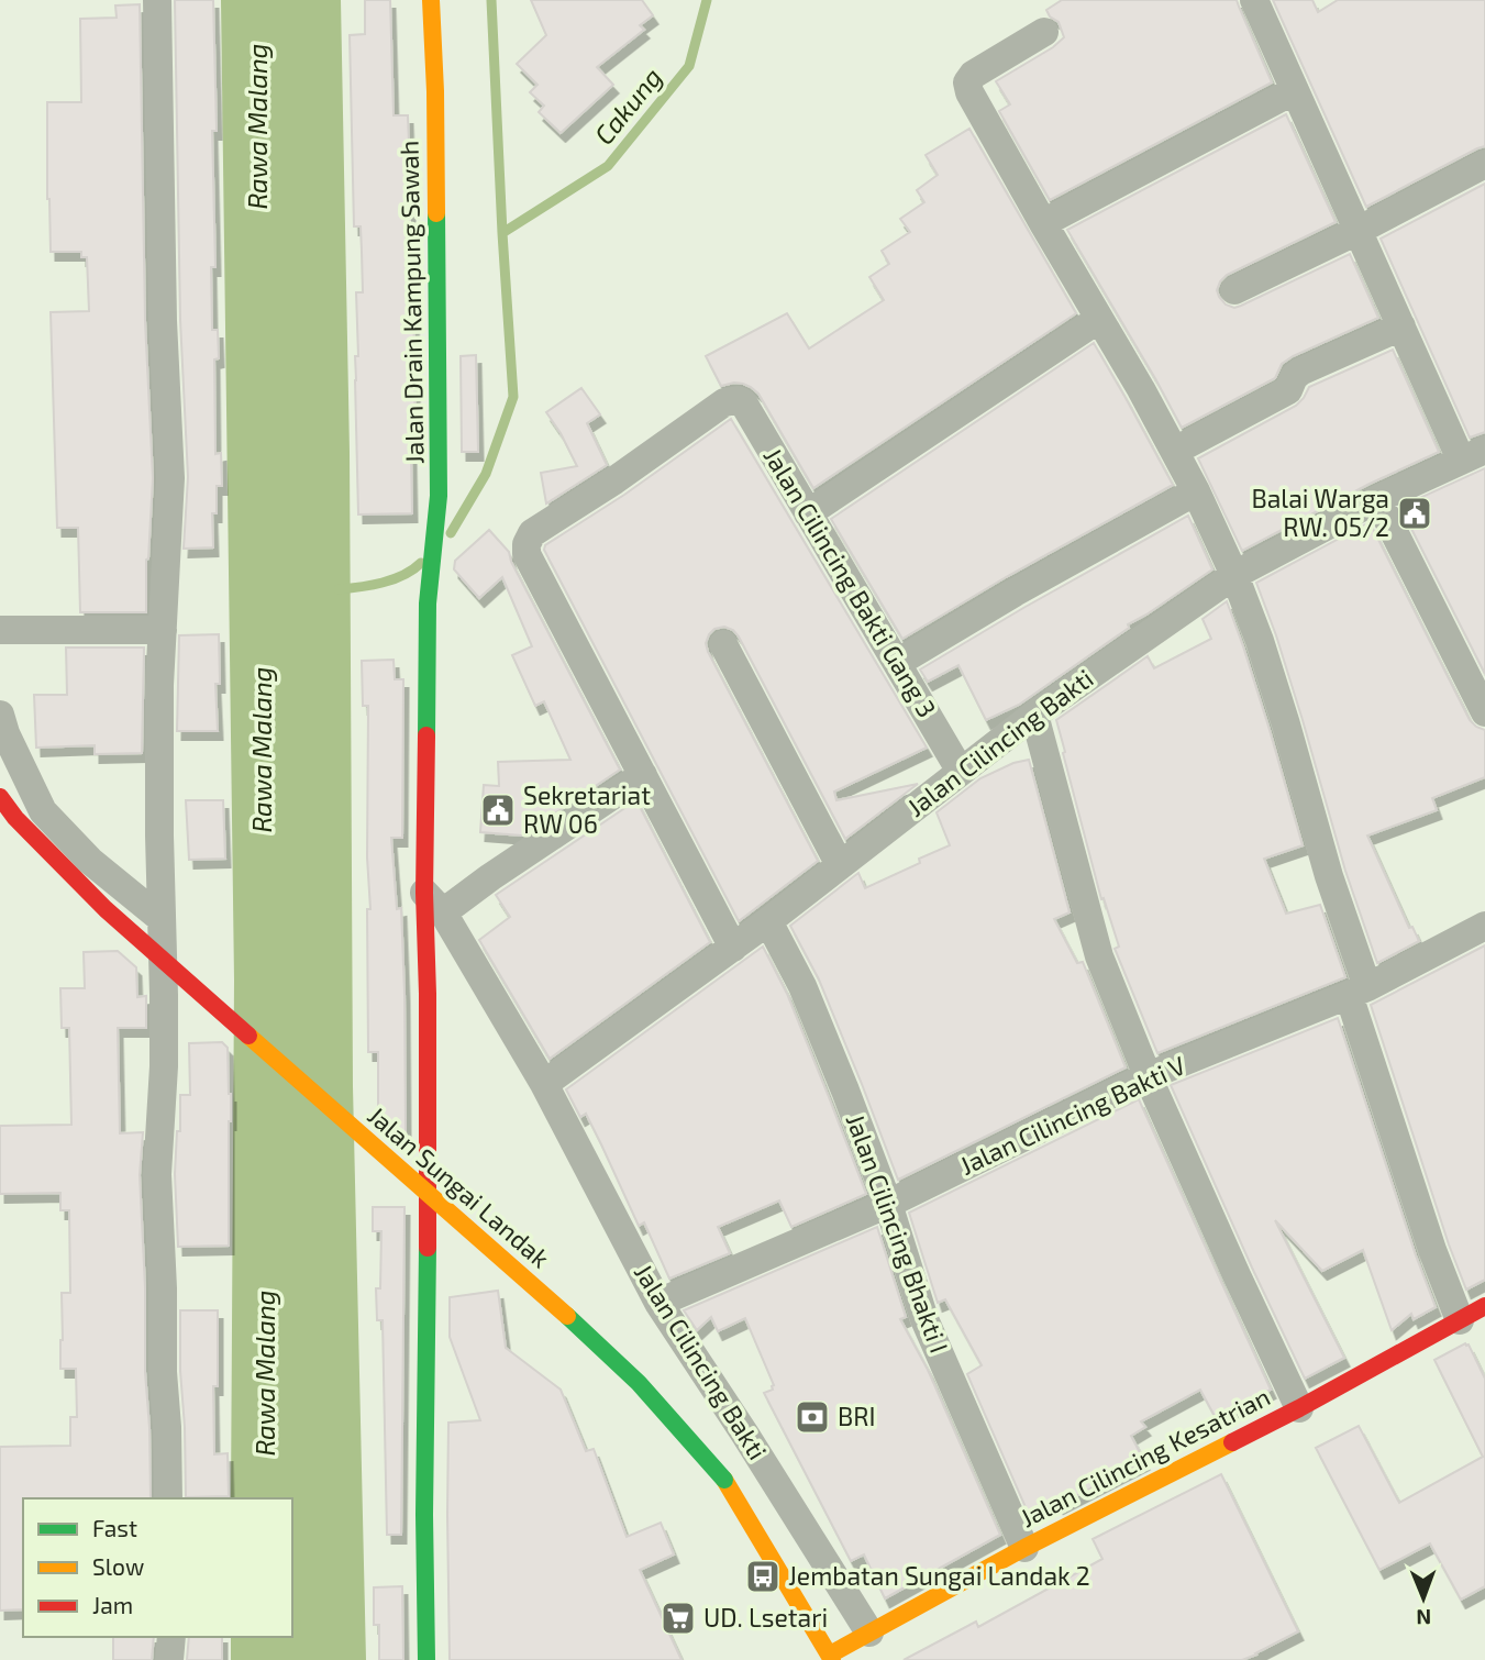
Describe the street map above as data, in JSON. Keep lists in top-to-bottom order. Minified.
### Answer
{"streets":{"street":["Jalan Drain Kampung Sawah","Jalan Cilincing Bakti Gang 3","Jalan Cilincing Bakti","Jalan Cilincing Bakti V","Jalan Sungai Landak","Jalan Cilincing Bhakti I","Jalan Cilincing Kesatrian"]},"crossings":[["Jalan Drain Kampung Sawah","Jalan Cilincing Bakti"],["Jalan Cilincing Bakti Gang 3","Jalan Cilincing Bakti"],["Jalan Cilincing Bakti","Jalan Cilincing Bakti V"],["Jalan Cilincing Bakti","Jalan Cilincing Bhakti I"],["Jalan Cilincing Bakti","Jalan Cilincing Kesatrian"],["Jalan Cilincing Bakti V","Jalan Cilincing Bhakti I"],["Jalan Sungai Landak","Jalan Cilincing Kesatrian"],["Jalan Cilincing Bhakti I","Jalan Cilincing Kesatrian"]],"water":["Cakung","Rawa Malang"],"places":{"public building":["Balai Warga RW. 05/2","Sekretariat RW 06"],"bank":["BRI"],"bus stop":["Jembatan Sungai Landak 2"],"supermarket":["UD. Lsetari"]},"legend":["Fast","Slow","Jam"],"north":"bottom"}
